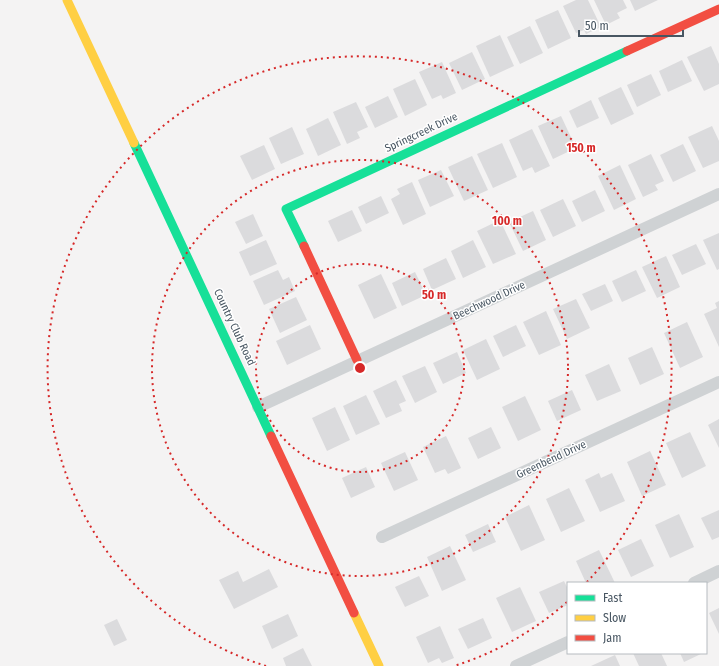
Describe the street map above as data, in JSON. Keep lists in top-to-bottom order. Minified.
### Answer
{"streets":{"main road":["Springcreek Drive","Country Club Road"],"street":["Beechwood Drive","Greenbend Drive"]},"crossings":[["Springcreek Drive","Beechwood Drive"],["Beechwood Drive","Country Club Road"]],"legend":["Fast","Slow","Jam"],"scale_bar":"50 m","rings":["150 m","100 m","50 m"]}
